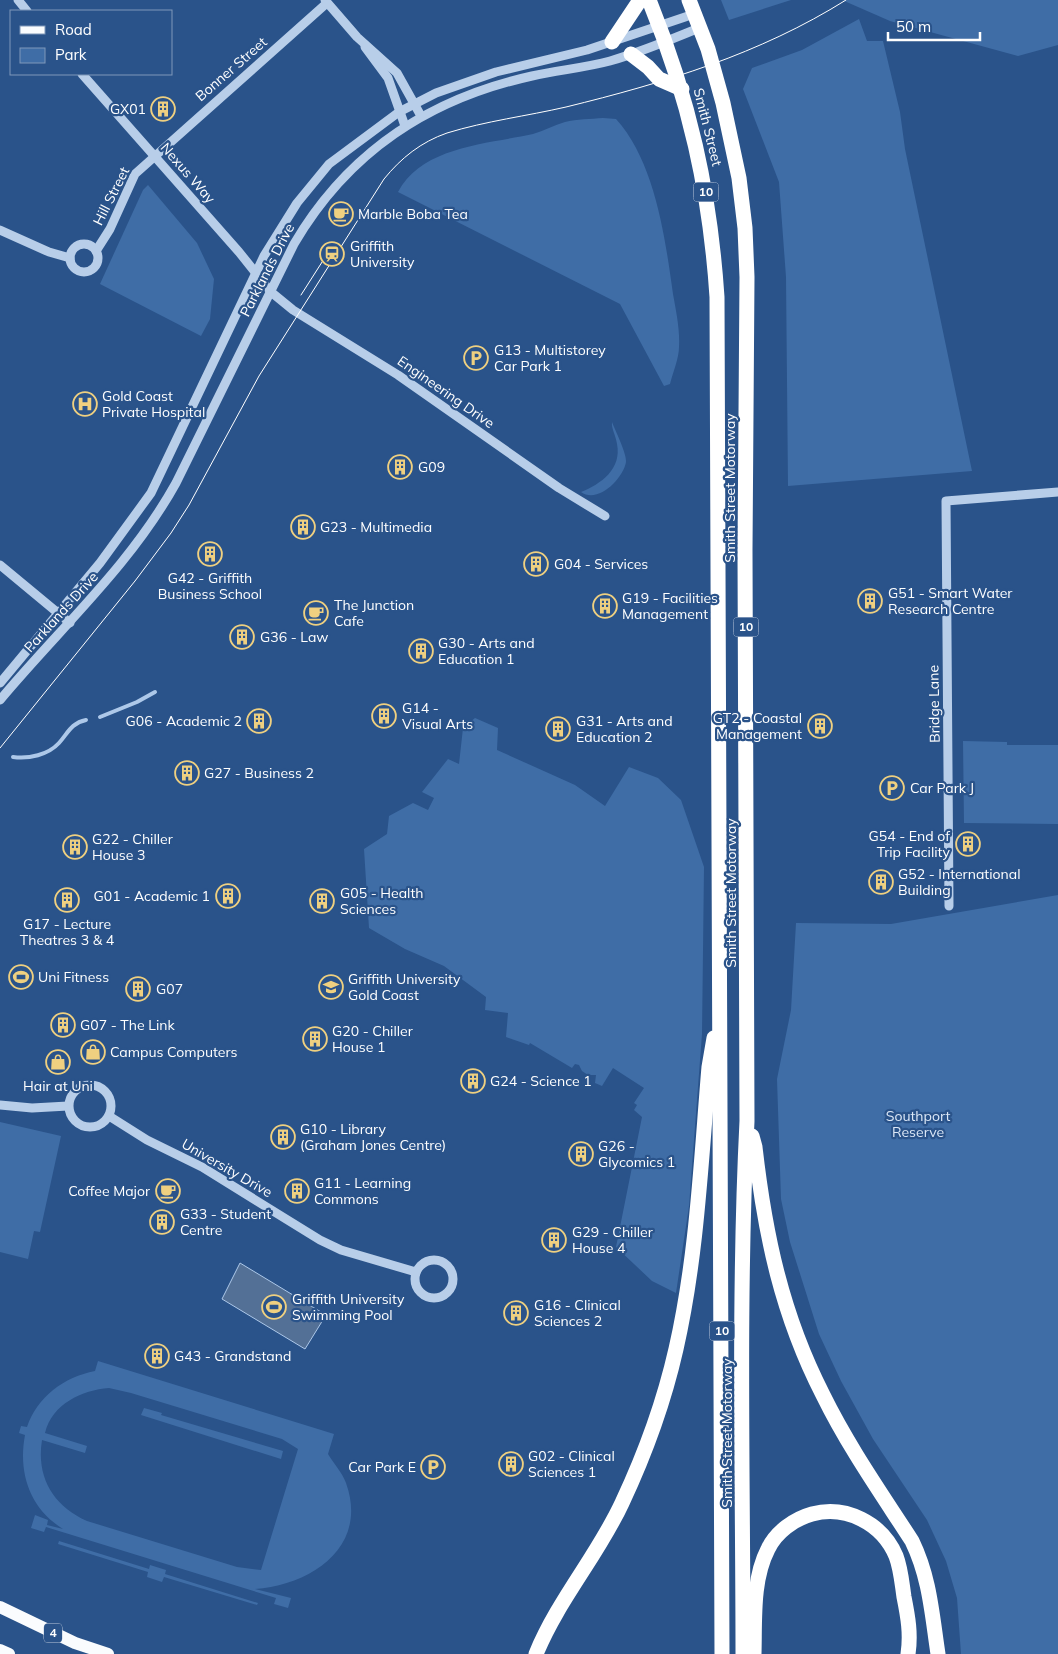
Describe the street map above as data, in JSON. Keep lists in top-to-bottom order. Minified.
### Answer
{"streets":{"highway":["Smith Street","10","Smith Street Motorway"],"main road":["4"],"street":["Bonner Street","Nexus Way","Hill Street","Parklands Drive","Engineering Drive","Bridge Lane","University Drive"]},"crossings":[["Bonner Street","Nexus Way"],["Bonner Street","Hill Street"],["Smith Street","Parklands Drive"],["Smith Street","Smith Street Motorway"],["Nexus Way","Hill Street"],["Nexus Way","Parklands Drive"],["Nexus Way","Engineering Drive"],["Parklands Drive","Engineering Drive"]],"parks":["Southport Reserve"],"places":{"building":["GX01","G09","G23 - Multimedia","G42 - Griffith Business School","G04 - Services","G51 - Smart Water Research Centre","G19 - Facilities Management","G36 - Law","G30 - Arts and Education 1","G14 - Visual Arts","G06 - Academic 2","GT2 - Coastal Management","G31 - Arts and Education 2","G27 - Business 2","G54 - End of Trip Facility","G22 - Chiller House 3","G52 - International Building","G01 - Academic 1","G17 - Lecture Theatres 3 & 4","G05 - Health Sciences","G07","G07 - The Link","G20 - Chiller House 1","G24 - Science 1","G10 - Library (Graham Jones Centre)","G26 - Glycomics 1","G11 - Learning Commons","G33 - Student Centre","G29 - Chiller House 4","G16 - Clinical Sciences 2","G43 - Grandstand","G02 - Clinical Sciences 1"],"cafe":["Marble Boba Tea","The Junction Cafe","Coffee Major"],"station":["Griffith University"],"parking":["G13 - Multistorey Car Park 1","Car Park J","Car Park E"],"hospital":["Gold Coast Private Hospital"],"sports":["Uni Fitness","Griffith University Swimming Pool"],"school or university":["Griffith University Gold Coast"],"shop":["Campus Computers","Hair at Uni"]},"legend":["Road","Park"],"scale_bar":"50 m"}
